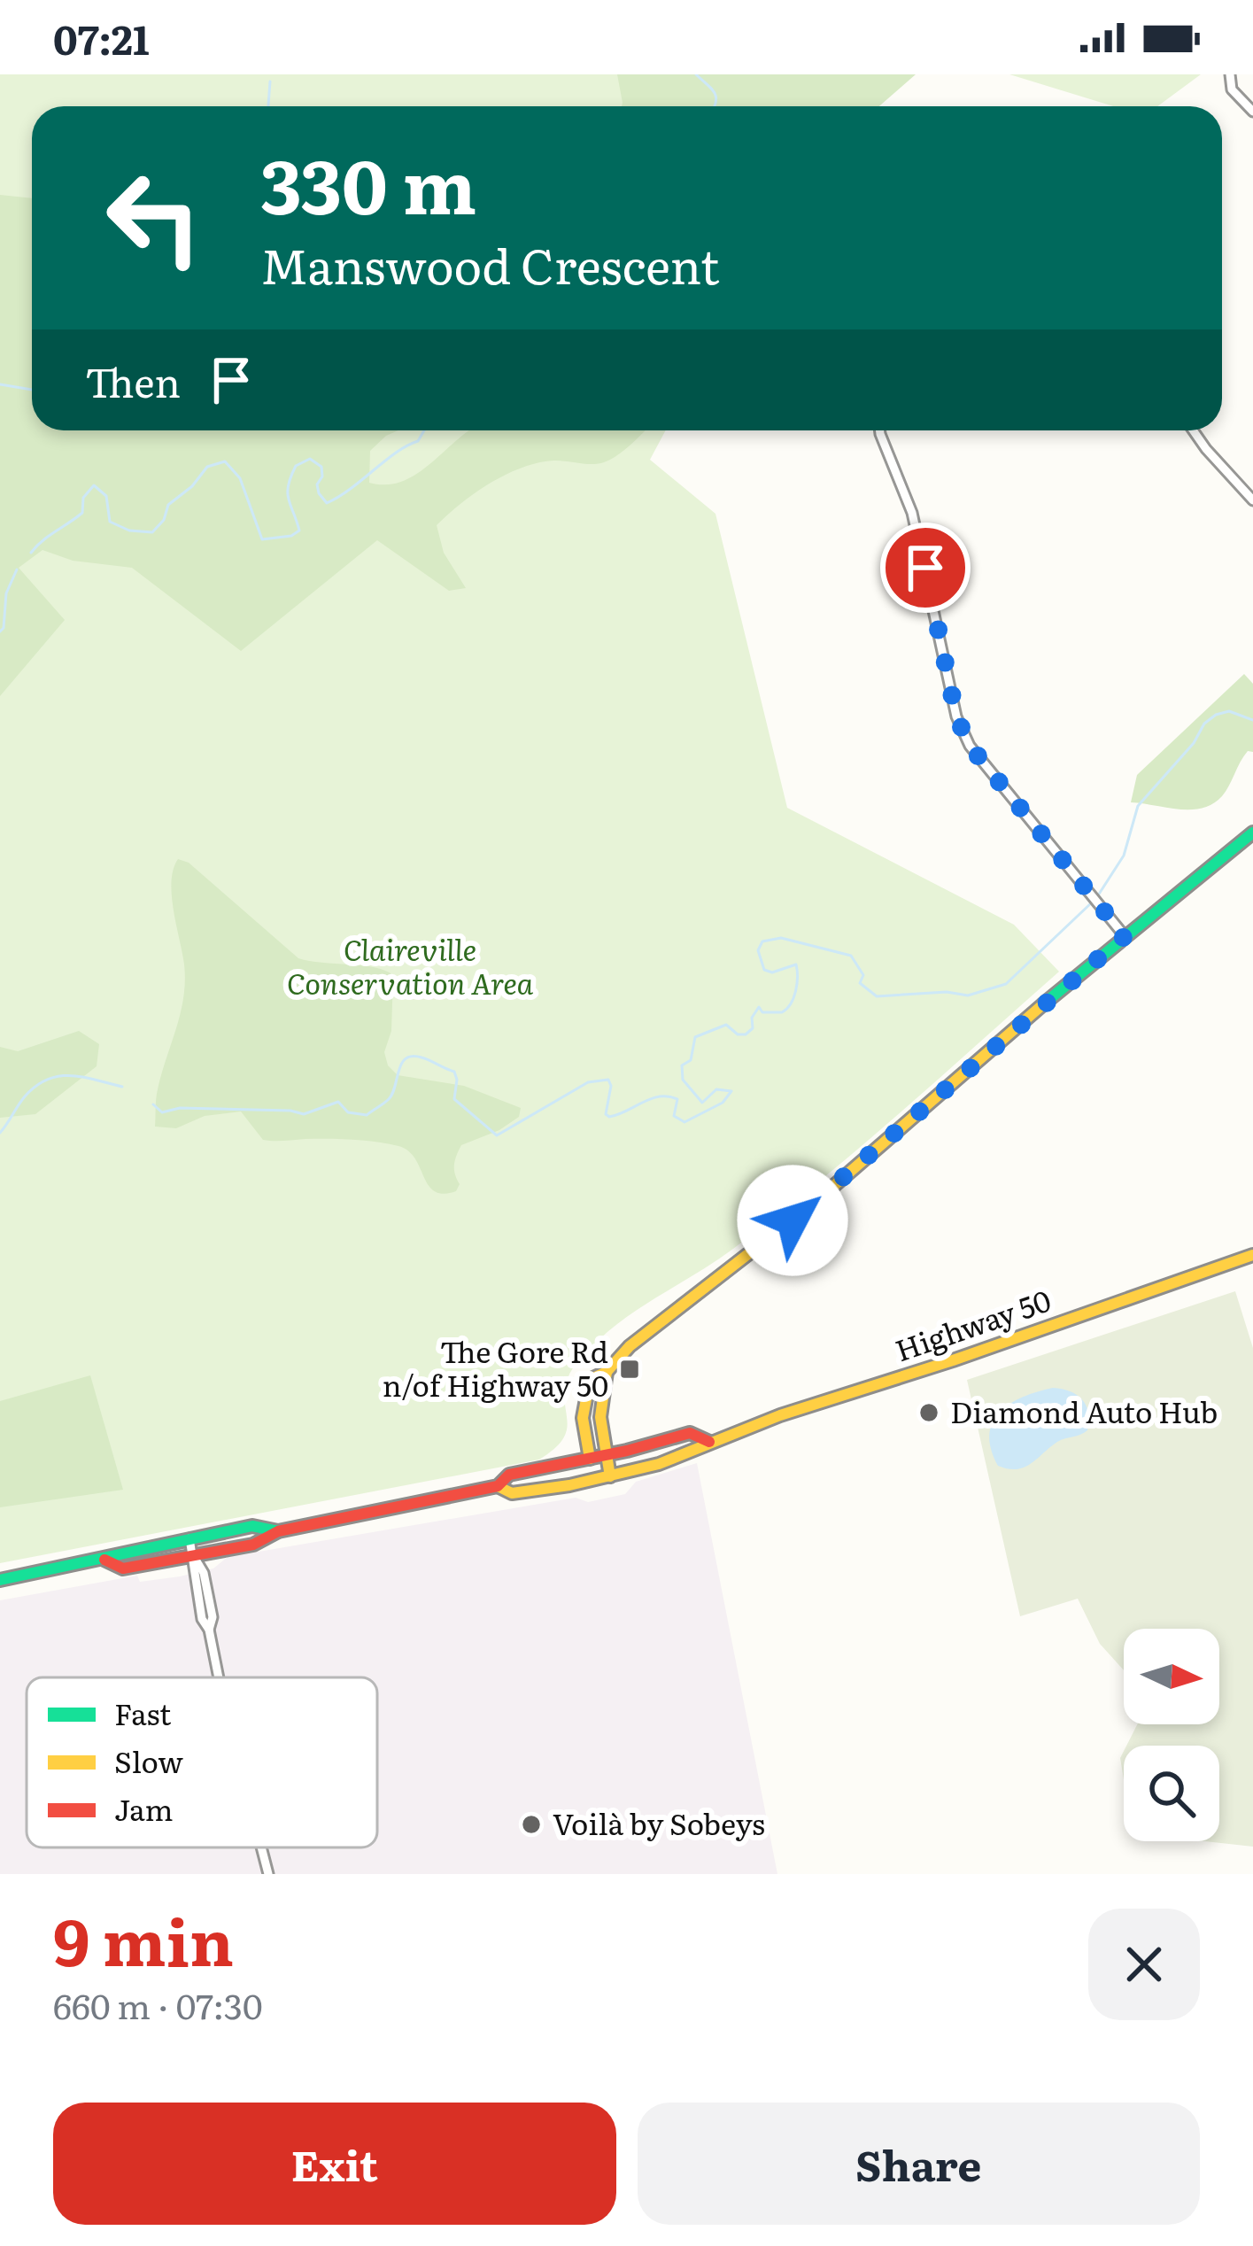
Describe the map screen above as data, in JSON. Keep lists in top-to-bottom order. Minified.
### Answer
{"streets":{"main road":["Highway 50"]},"parks":["Claireville Conservation Area"],"places":{"transit":["The Gore Rd n/of Highway 50"],"other":["Diamond Auto Hub","Voilà by Sobeys"]},"legend":["Fast","Slow","Jam"],"north":"right","page":{"status":"07:21","turn":["330 m","Manswood Crescent"],"then":"Then","heading":["9 min","660 m · 07:30"],"buttons":["Exit","Share"]}}
